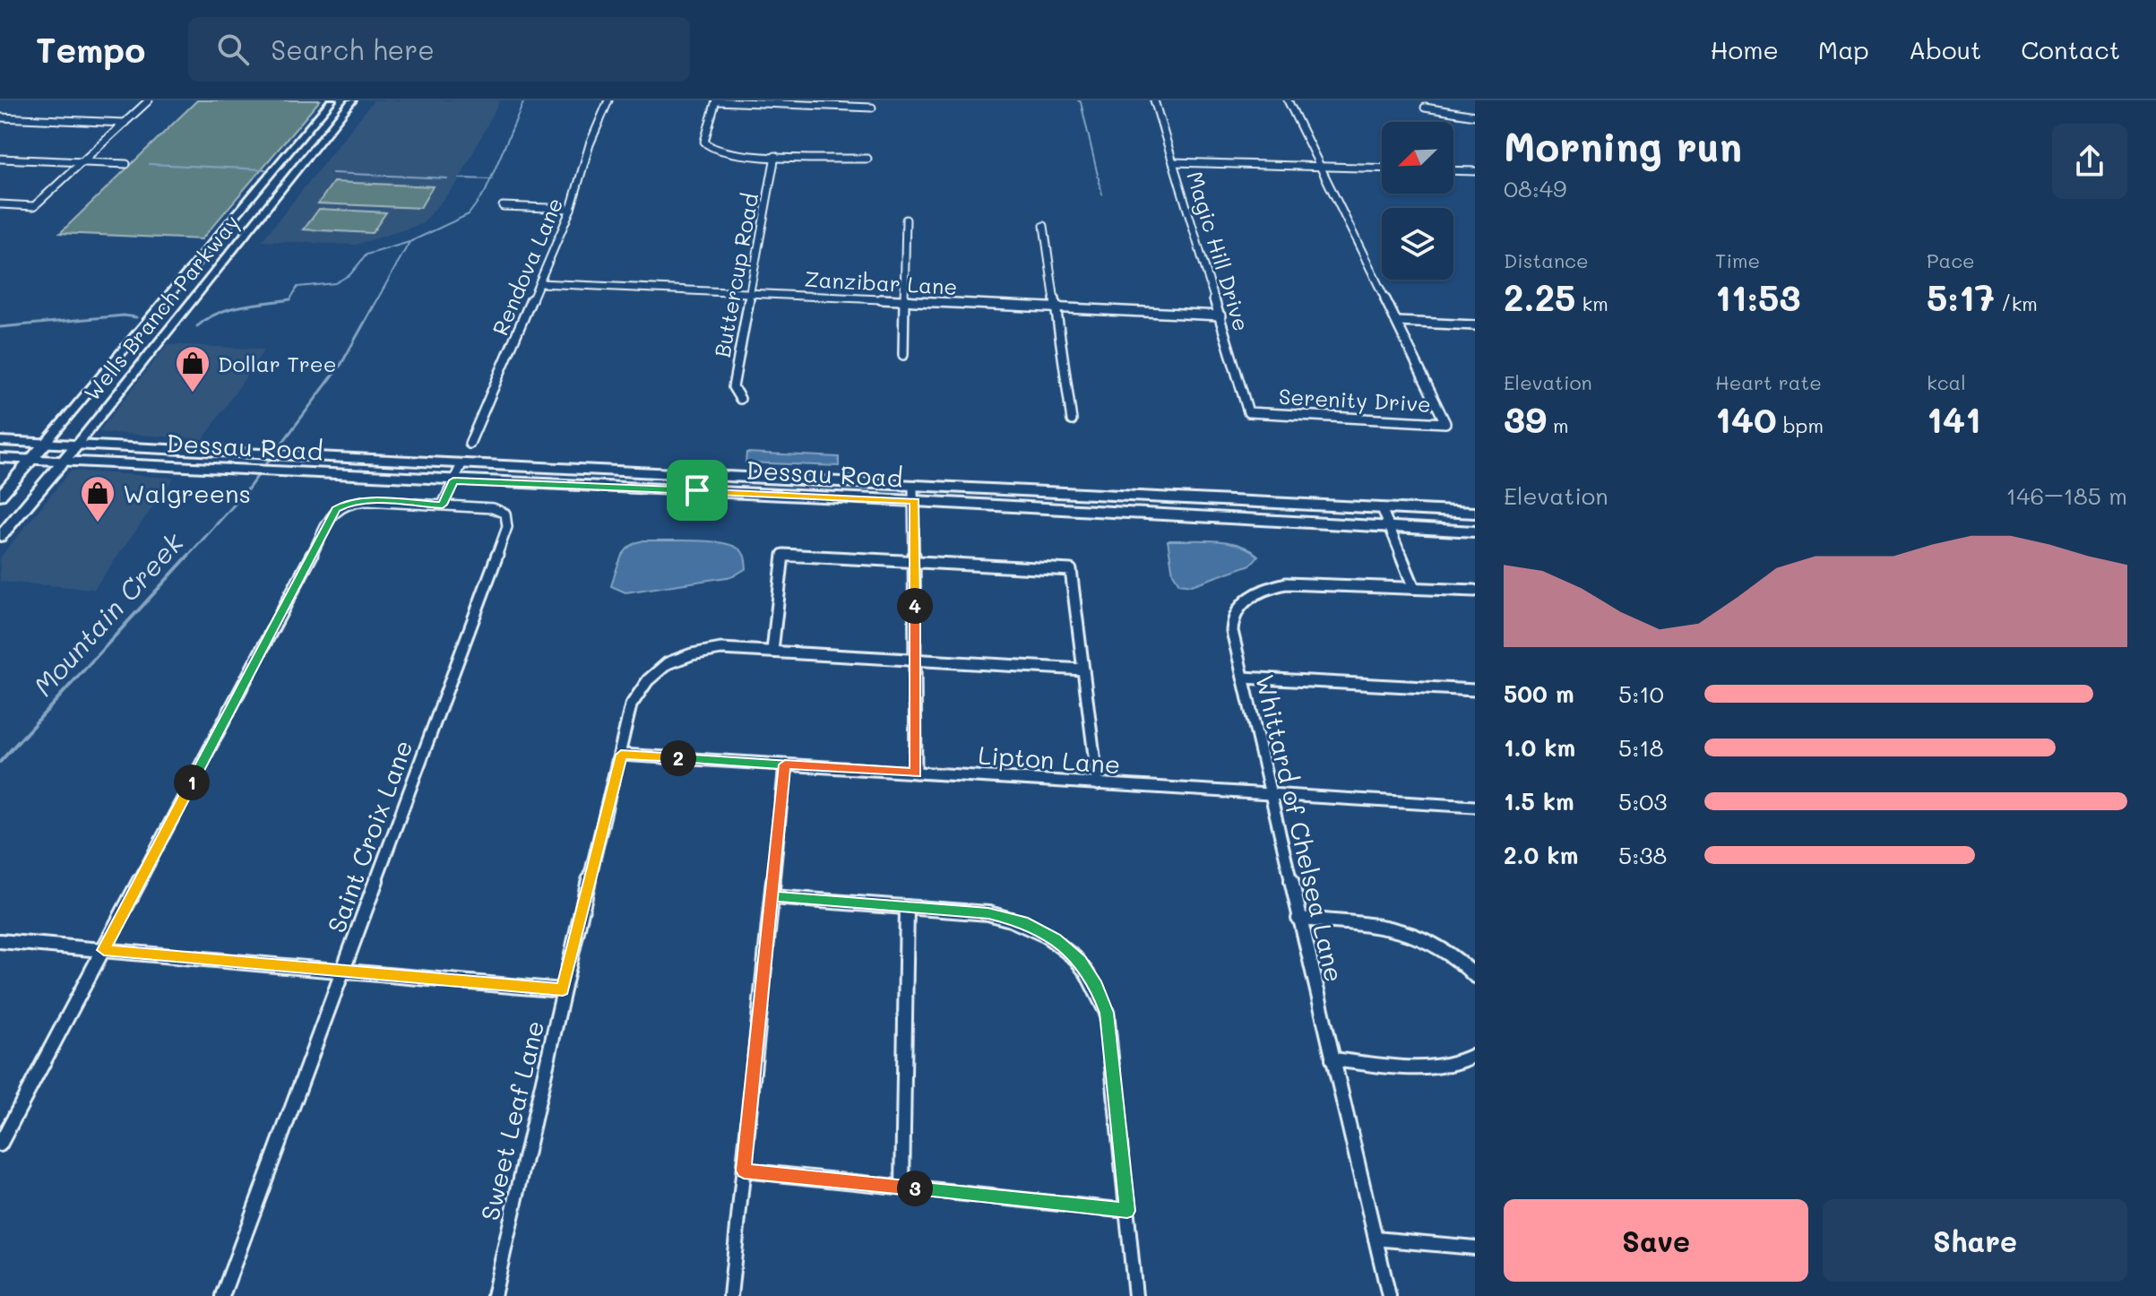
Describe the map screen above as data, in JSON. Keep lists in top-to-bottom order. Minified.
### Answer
{"streets":{"main road":["Wells Branch Parkway","Dessau Road"],"street":["Magic Hill Drive","Rendova Lane","Buttercup Road","Zanzibar Lane","Serenity Drive","Lipton Lane","Whittard of Chelsea Lane","Saint Croix Lane","Sweet Leaf Lane"]},"crossings":[["Magic Hill Drive","Zanzibar Lane"],["Magic Hill Drive","Serenity Drive"],["Rendova Lane","Zanzibar Lane"],["Buttercup Road","Zanzibar Lane"],["Wells Branch Parkway","Dessau Road"],["Lipton Lane","Whittard of Chelsea Lane"],["Lipton Lane","Sweet Leaf Lane"]],"water":["Mountain Creek"],"places":{"shop":["Dollar Tree","Walgreens"]},"north":"bottom left","page":{"header":"Tempo","search":"Search here","nav":["Home","Map","About","Contact"],"heading":["Morning run","08:49"],"stats":[["Distance","2.25 km"],["Time","11:53"],["Pace","5:17 /km"],["Elevation","39 m"],["Heart rate","140 bpm"],["kcal","141"]],"chart":["Elevation","146–185 m"],"pins":["4","2","1","3"],"list":[{"name":"500 m","note":"5:10"},{"name":"1.0 km","note":"5:18"},{"name":"1.5 km","note":"5:03"},{"name":"2.0 km","note":"5:38"}],"buttons":["Save","Share"]}}
